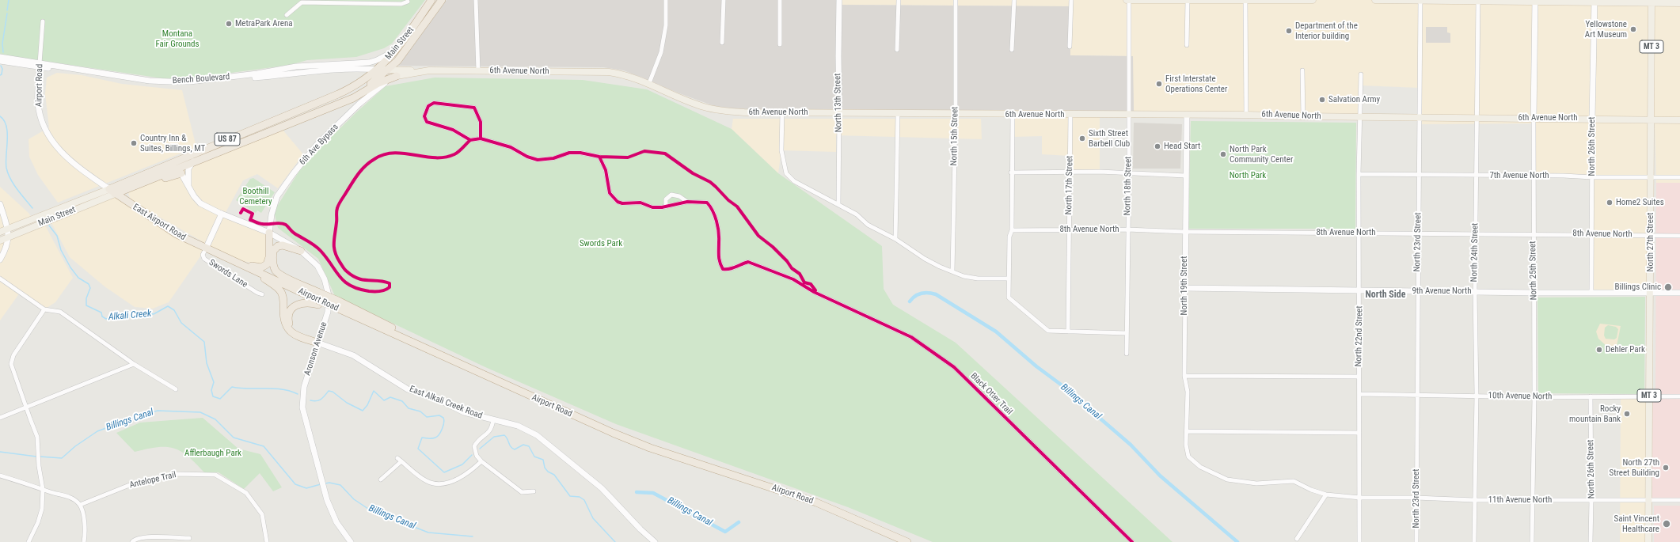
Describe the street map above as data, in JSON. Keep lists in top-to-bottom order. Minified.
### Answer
{"streets":{"highway":["Main Street","Airport Road","US 87","East Airport Road"],"main road":["MT 3","6th Avenue North","Bench Boulevard","North 13th Street","6th Ave Bypass","North 26th Street","North 27th Street","North 25th Street","Swords Lane","North 19th Street","9th Avenue North","Aronson Avenue","East Alkali Creek Road"],"street":["North 15th Street","7th Avenue North","North 17th Street","North 18th Street","8th Avenue North","North 23rd Street","North 24th Street","North 22nd Street","Black Otter Trail","10th Avenue North","Antelope Trail","11th Avenue North"]},"crossings":[["Main Street","Bench Boulevard"],["Main Street","Airport Road"],["Main Street","US 87"],["Main Street","East Airport Road"],["Main Street","Aronson Avenue"],["6th Avenue North","North 13th Street"],["6th Avenue North","North 15th Street"],["6th Avenue North","6th Ave Bypass"],["6th Avenue North","North 26th Street"],["6th Avenue North","North 17th Street"],["6th Avenue North","North 18th Street"],["6th Avenue North","North 23rd Street"],["6th Avenue North","North 27th Street"],["6th Avenue North","North 24th Street"],["6th Avenue North","North 25th Street"],["6th Avenue North","North 19th Street"],["6th Avenue North","North 22nd Street"],["Bench Boulevard","Airport Road"],["Airport Road","US 87"],["Airport Road","East Airport Road"],["Airport Road","Swords Lane"],["US 87","East Airport Road"],["US 87","Aronson Avenue"],["6th Ave Bypass","Aronson Avenue"],["North 26th Street","7th Avenue North"],["North 26th Street","8th Avenue North"],["North 26th Street","9th Avenue North"],["North 26th Street","10th Avenue North"],["North 26th Street","11th Avenue North"],["7th Avenue North","North 23rd Street"],["7th Avenue North","North 27th Street"],["7th Avenue North","North 24th Street"],["7th Avenue North","North 25th Street"],["7th Avenue North","North 22nd Street"],["North 17th Street","8th Avenue North"],["North 18th Street","8th Avenue North"],["East Airport Road","Swords Lane"],["8th Avenue North","North 23rd Street"],["8th Avenue North","North 27th Street"],["8th Avenue North","North 24th Street"],["8th Avenue North","North 25th Street"],["8th Avenue North","North 19th Street"],["8th Avenue North","North 22nd Street"],["North 23rd Street","9th Avenue North"],["North 23rd Street","10th Avenue North"],["North 23rd Street","11th Avenue North"],["North 27th Street","9th Avenue North"],["North 27th Street","10th Avenue North"],["North 27th Street","11th Avenue North"],["North 24th Street","9th Avenue North"],["North 24th Street","10th Avenue North"],["North 24th Street","11th Avenue North"],["North 25th Street","9th Avenue North"],["North 25th Street","10th Avenue North"],["North 25th Street","11th Avenue North"],["Swords Lane","Aronson Avenue"],["North 19th Street","9th Avenue North"],["North 19th Street","11th Avenue North"],["9th Avenue North","North 22nd Street"],["North 22nd Street","10th Avenue North"],["North 22nd Street","11th Avenue North"],["Aronson Avenue","East Alkali Creek Road"]],"districts":["North Side"],"water":["Alkali Creek","Billings Canal"],"parks":["Montana Fair Grounds","North Park","Boothill Cemetery","Swords Park","Afflerbaugh Park"],"places":["MetraPark Arena","Yellowstone Art Museum","Department of the Interior building","First Interstate Operations Center","Salvation Army","Sixth Street Barbell Club","Country Inn & Suites, Billings, MT","Head Start","North Park Community Center","Home2 Suites","Billings Clinic","Dehler Park","Rocky mountain Bank","North 27th Street Building","Saint Vincent Healthcare"]}
